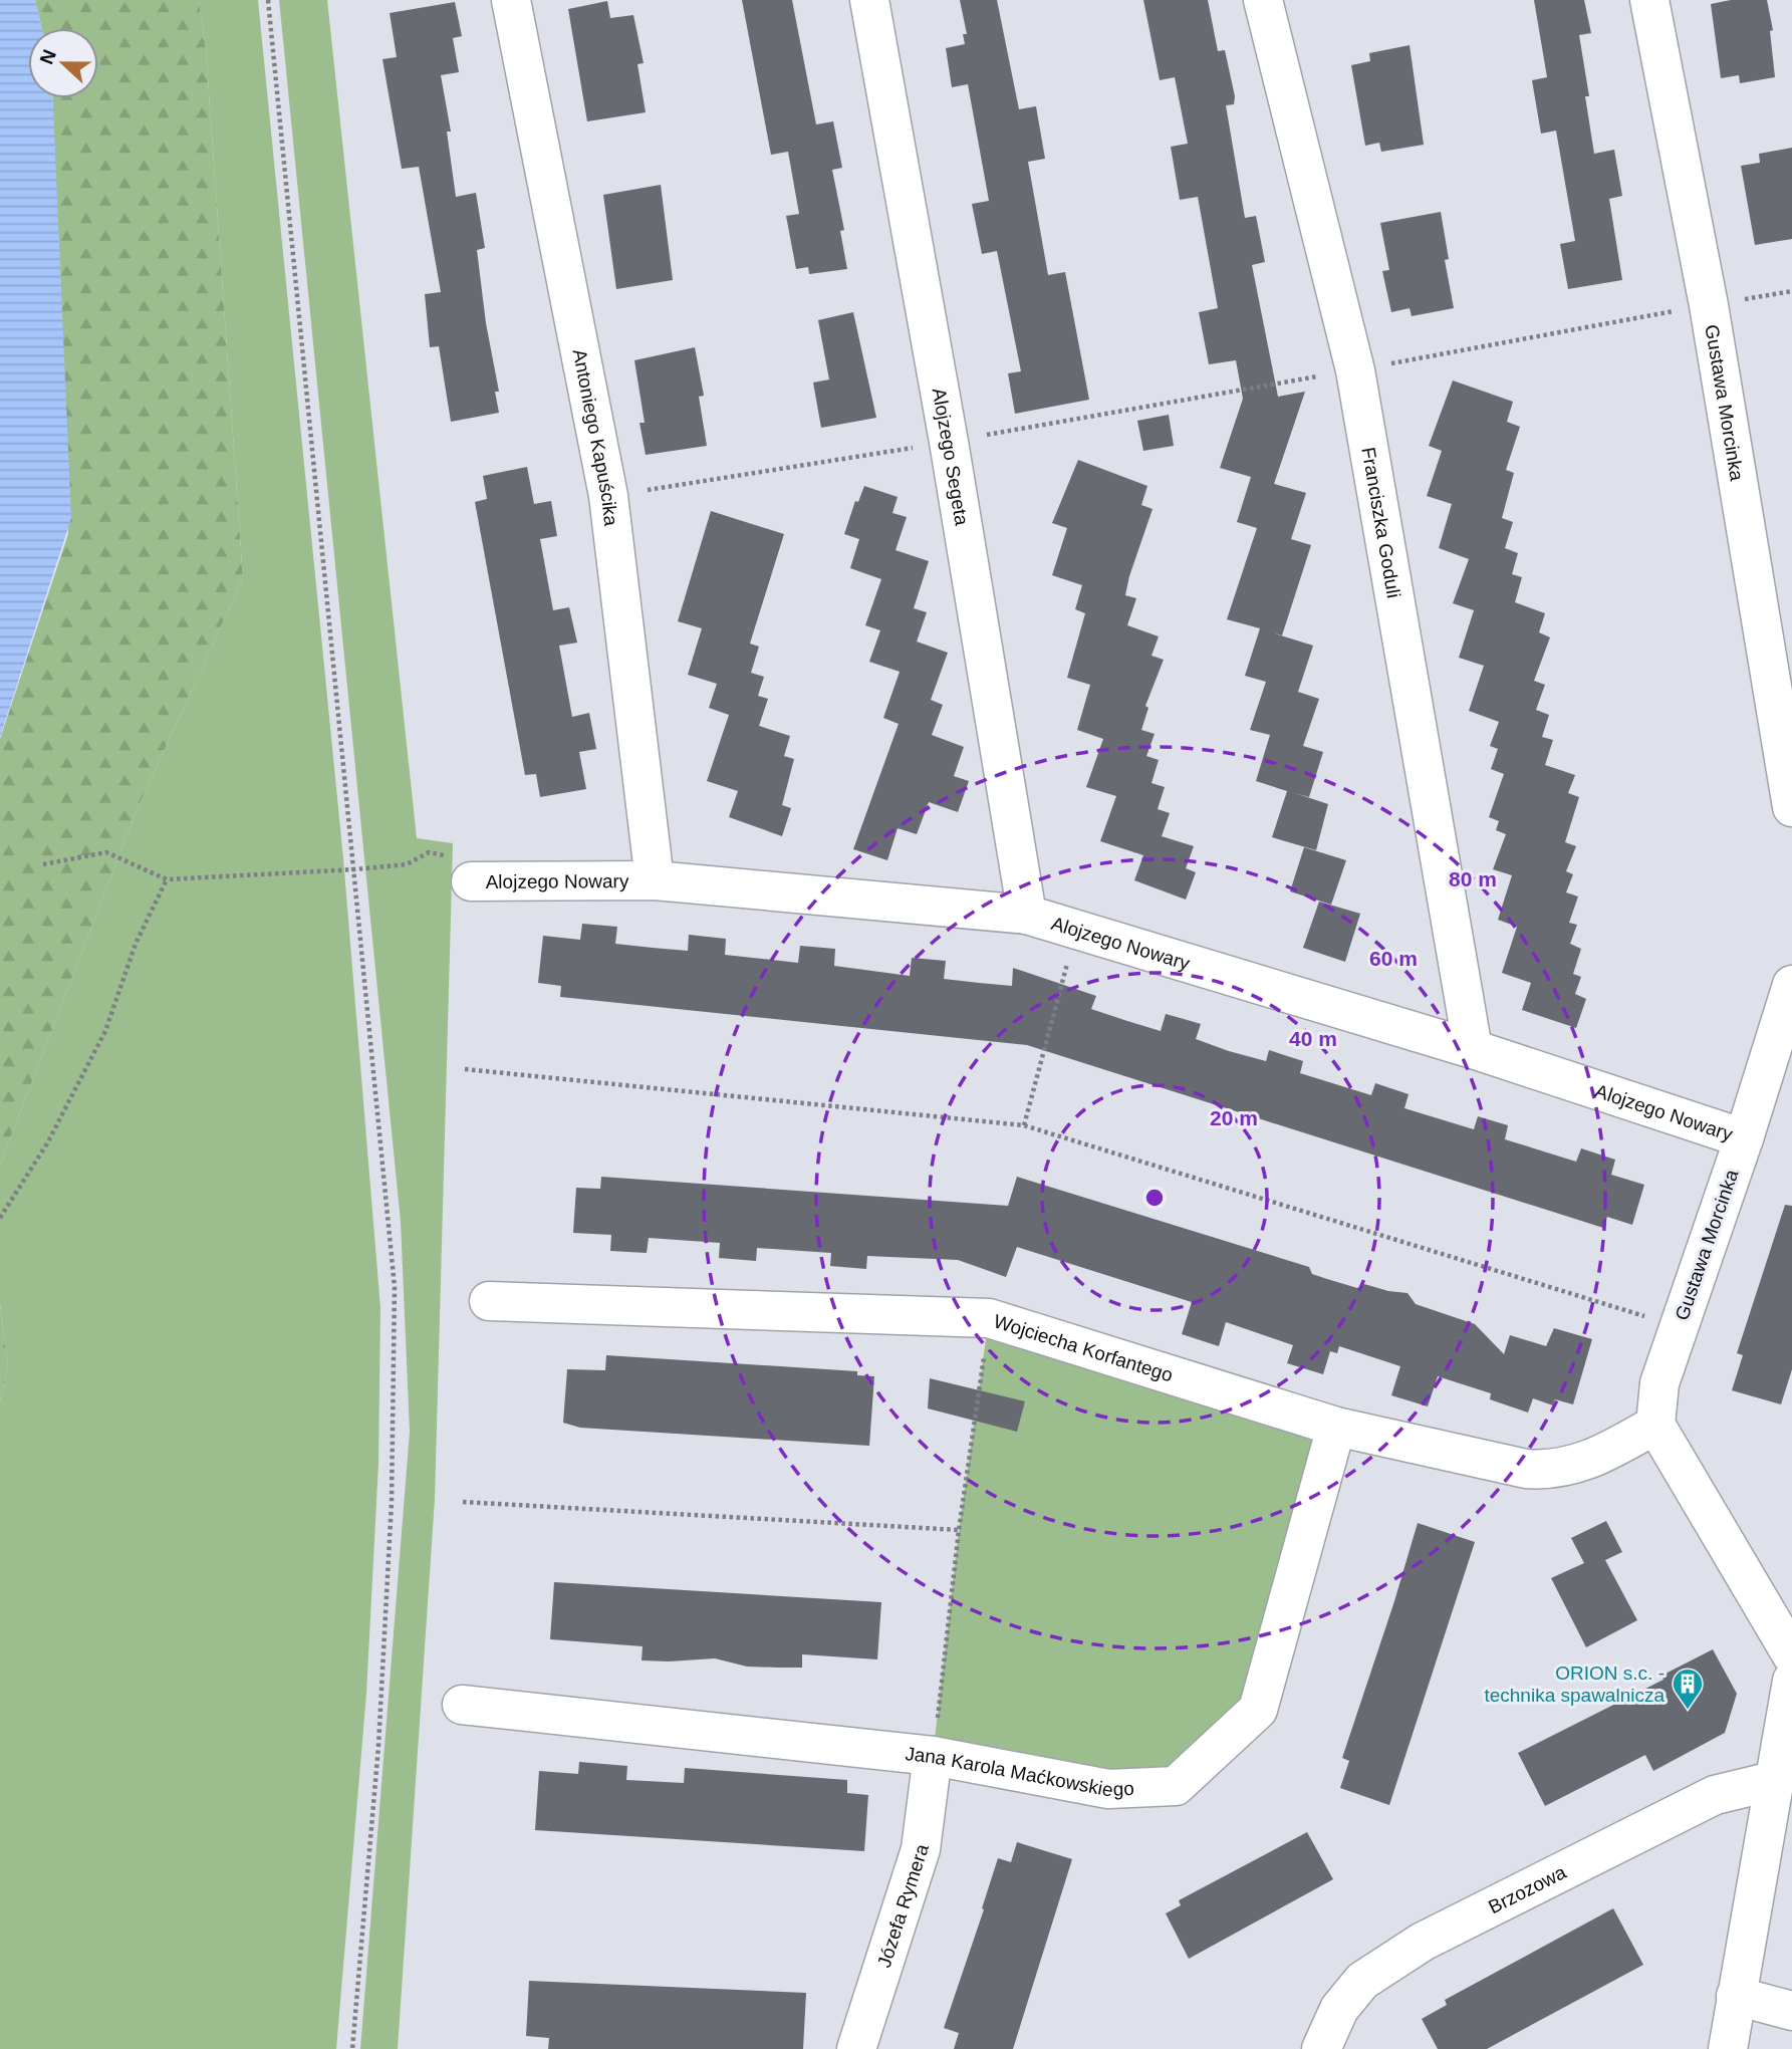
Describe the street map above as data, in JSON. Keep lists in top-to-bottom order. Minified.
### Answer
{"streets":{"street":["Gustawa Morcinka","Antoniego Kapuścika","Alojzego Segeta","Franciszka Goduli","Alojzego Nowary","Wojciecha Korfantego","Jana Karola Maćkowskiego","Brzozowa","Józefa Rymera"]},"crossings":[["Gustawa Morcinka","Alojzego Nowary"],["Gustawa Morcinka","Wojciecha Korfantego"],["Antoniego Kapuścika","Alojzego Nowary"],["Alojzego Segeta","Alojzego Nowary"],["Franciszka Goduli","Alojzego Nowary"],["Wojciecha Korfantego","Jana Karola Maćkowskiego"],["Jana Karola Maćkowskiego","Józefa Rymera"]],"places":{"building":["ORION s.c. - technika spawalnicza"]},"north":"left","rings":["80 m","60 m","40 m","20 m"]}
